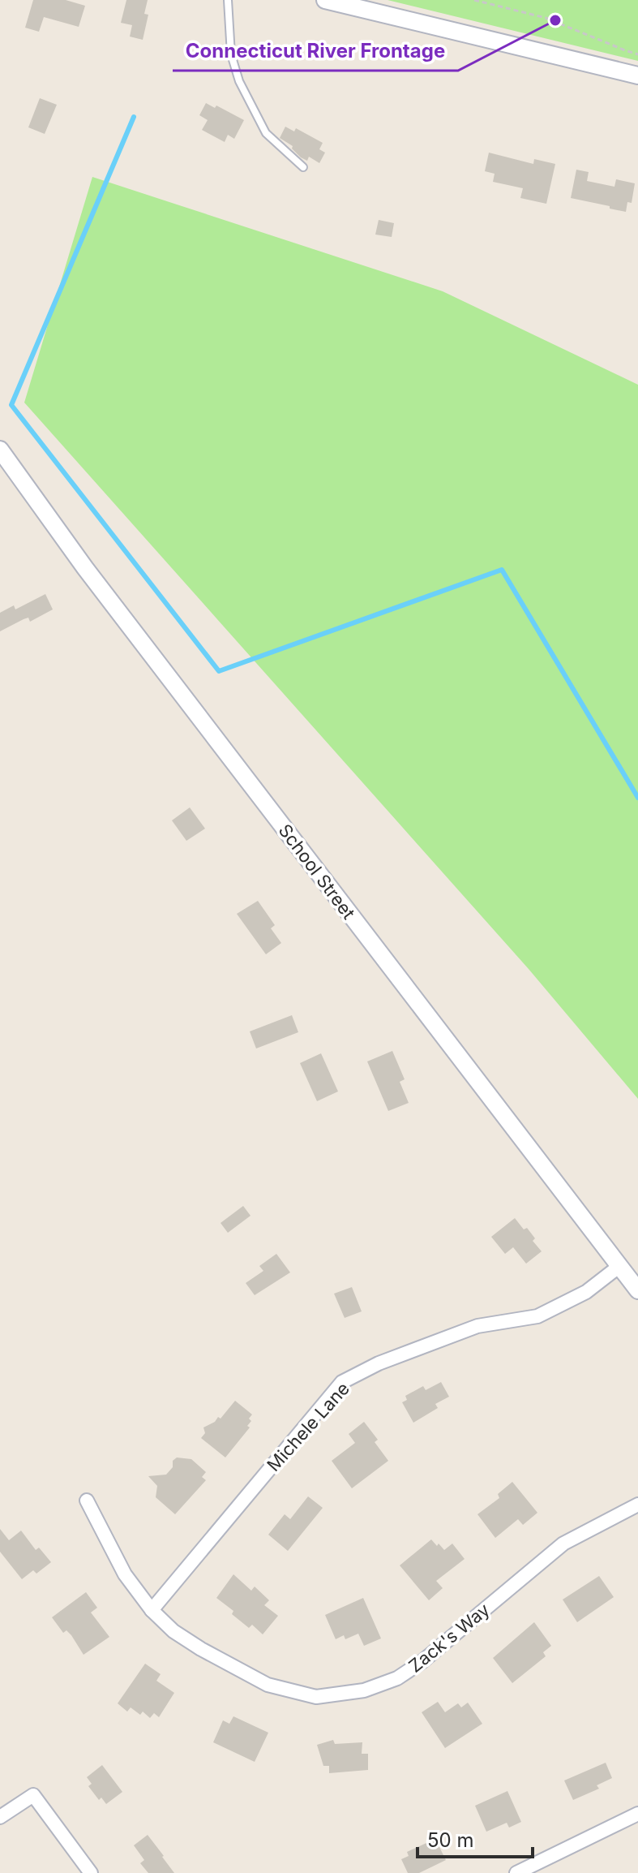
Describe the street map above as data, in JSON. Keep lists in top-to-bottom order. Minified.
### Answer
{"streets":{"street":["School Street","Michele Lane","Zack's Way"]},"crossings":[["School Street","Michele Lane"],["Michele Lane","Zack's Way"]],"places":["Connecticut River Frontage"],"scale_bar":"50 m"}
